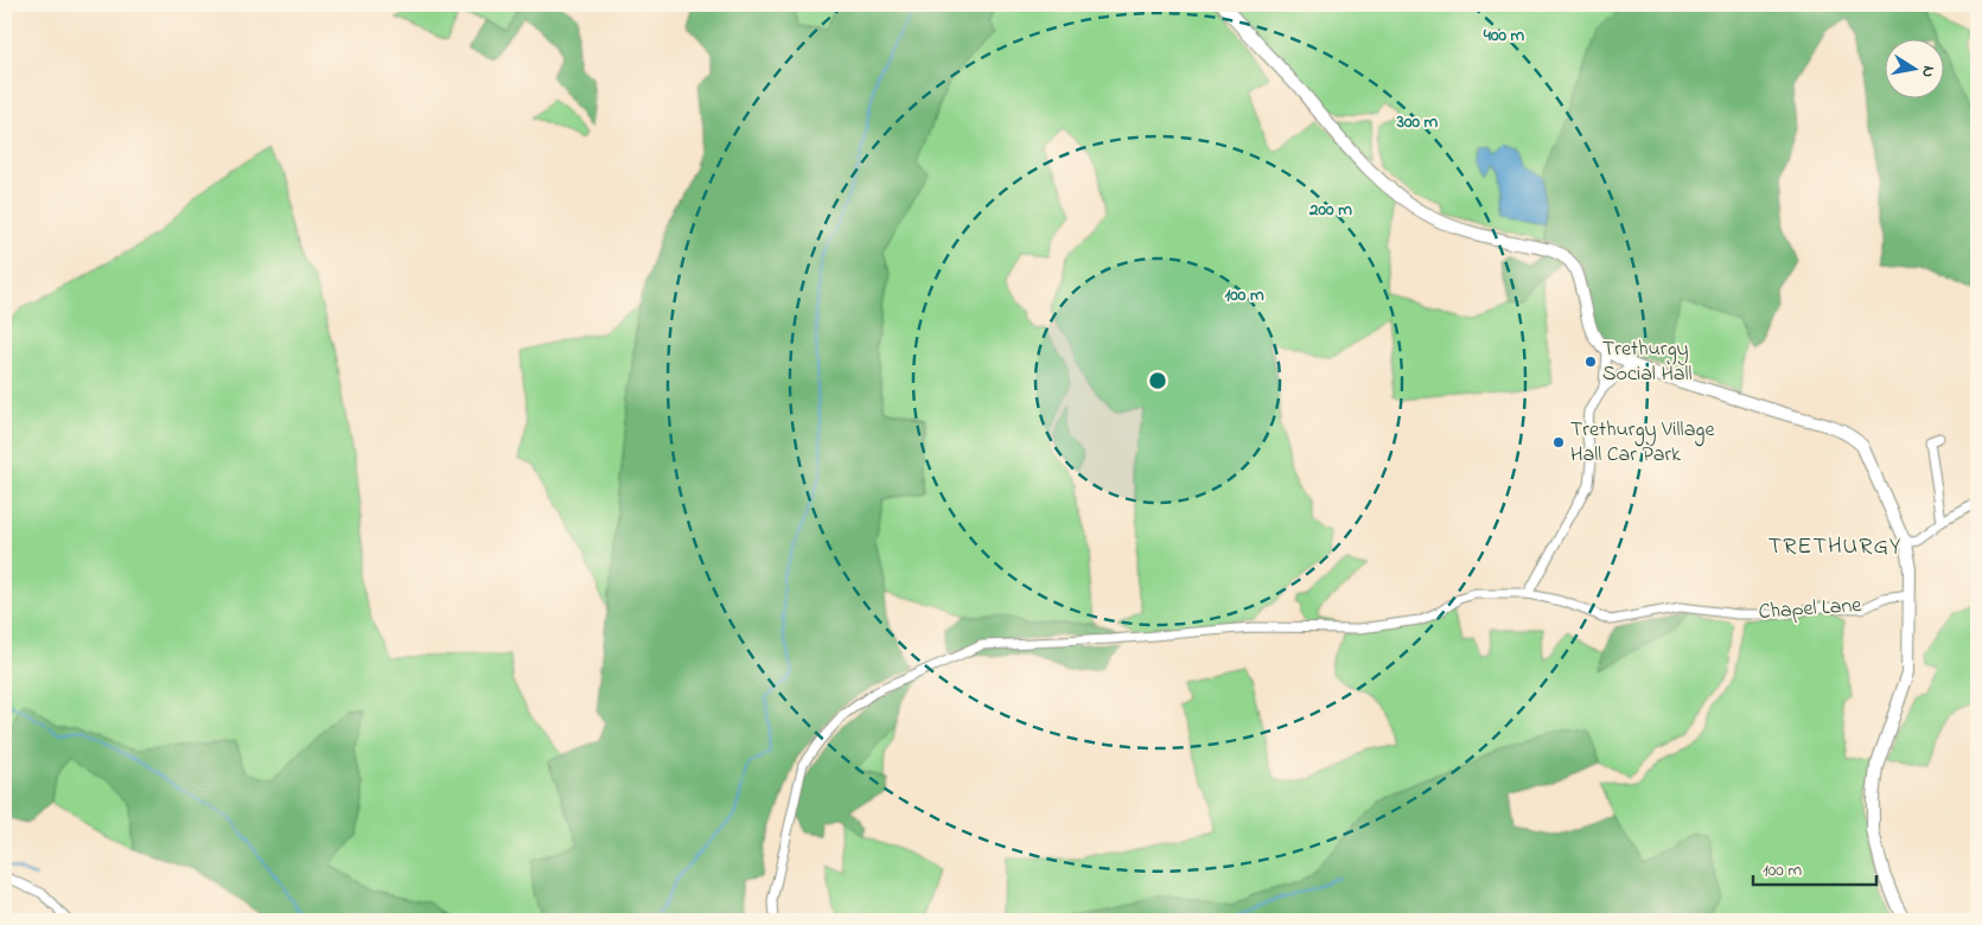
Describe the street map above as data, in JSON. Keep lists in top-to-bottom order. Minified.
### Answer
{"streets":{"street":["Chapel Lane"]},"districts":["TRETHURGY"],"places":["Trethurgy Social Hall","Trethurgy Village Hall Car Park"],"scale_bar":"100 m","north":"right","rings":["400 m","300 m","200 m","100 m"]}
